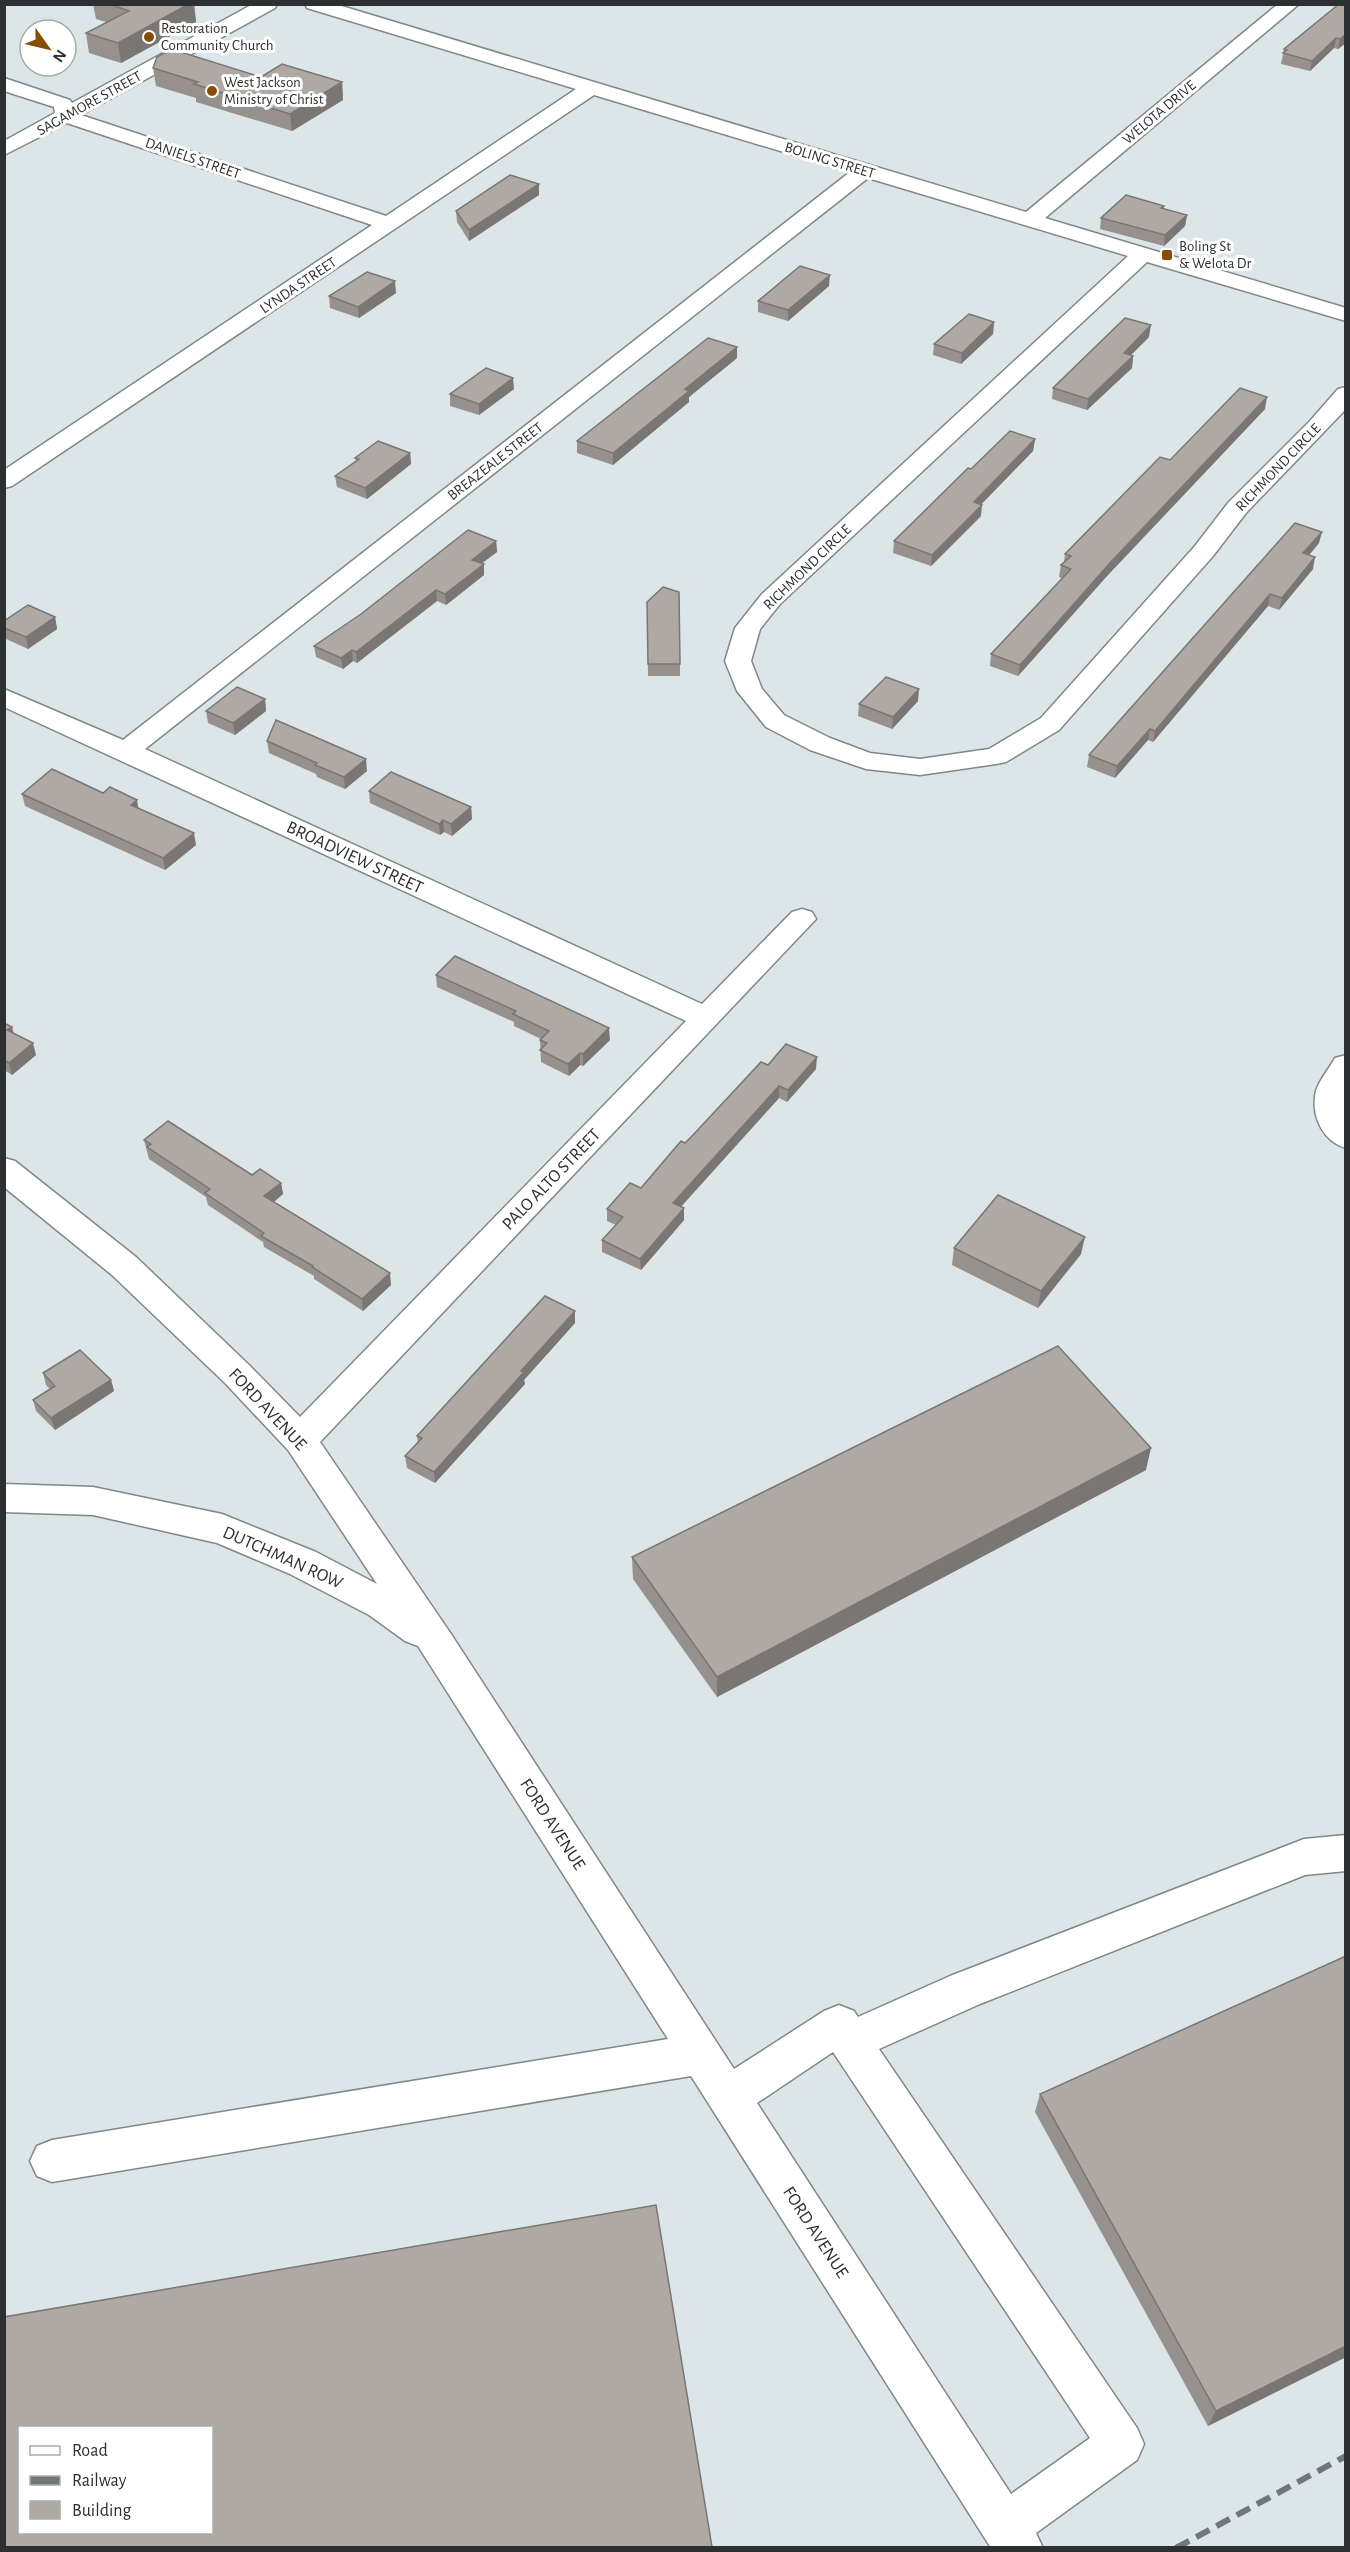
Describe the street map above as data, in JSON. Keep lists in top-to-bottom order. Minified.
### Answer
{"streets":{"street":["SAGAMORE STREET","WELOTA DRIVE","DANIELS STREET","BOLING STREET","LYNDA STREET","BREAZEALE STREET","RICHMOND CIRCLE","BROADVIEW STREET","PALO ALTO STREET","FORD AVENUE","DUTCHMAN ROW"]},"crossings":[["SAGAMORE STREET","DANIELS STREET"],["WELOTA DRIVE","BOLING STREET"],["DANIELS STREET","LYNDA STREET"],["BOLING STREET","LYNDA STREET"],["BOLING STREET","BREAZEALE STREET"],["BOLING STREET","RICHMOND CIRCLE"],["BREAZEALE STREET","BROADVIEW STREET"],["BROADVIEW STREET","PALO ALTO STREET"],["PALO ALTO STREET","FORD AVENUE"],["FORD AVENUE","DUTCHMAN ROW"]],"places":{"other":["Restoration Community Church","West Jackson Ministry of Christ"],"transit":["Boling St & Welota Dr"]},"legend":["Road","Railway","Building"],"north":"bottom right"}
